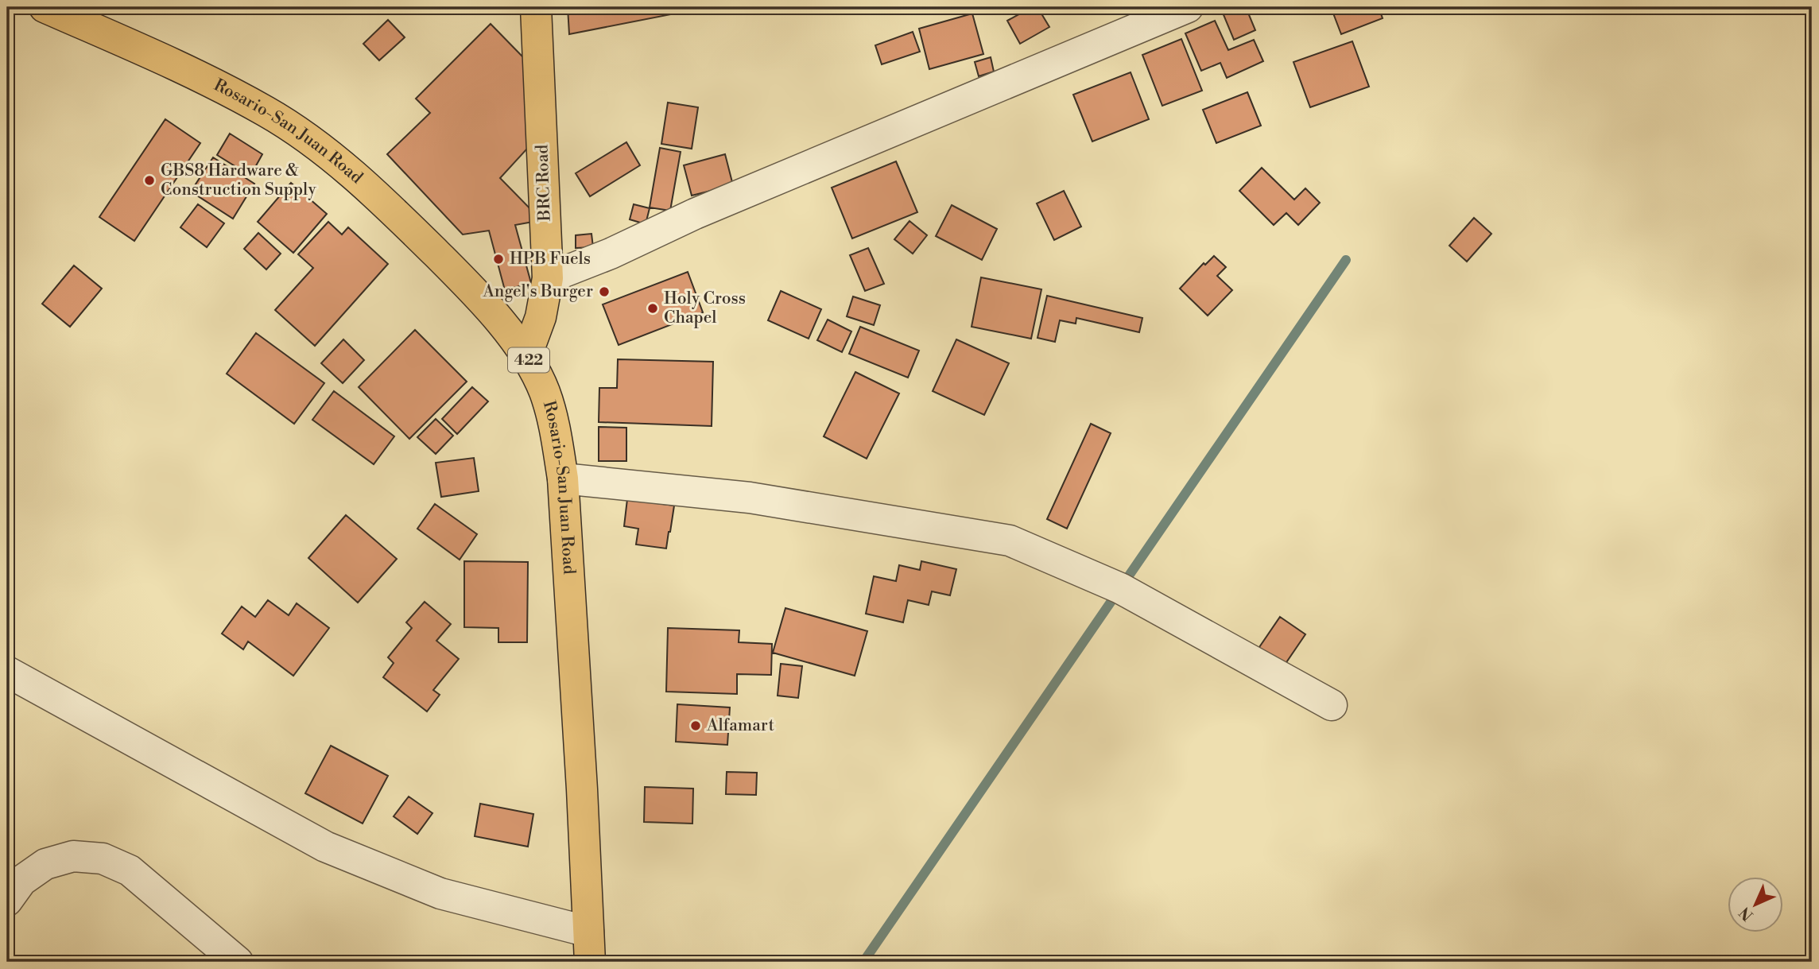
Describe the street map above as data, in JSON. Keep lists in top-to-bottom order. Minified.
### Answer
{"streets":{"main road":["Rosario-San Juan Road","BRC Road","422"]},"crossings":[["Rosario-San Juan Road","BRC Road"]],"places":["GBS8 Hardware & Construction Supply","HPB Fuels","Angel's Burger","Holy Cross Chapel","Alfamart"],"north":"bottom left"}
